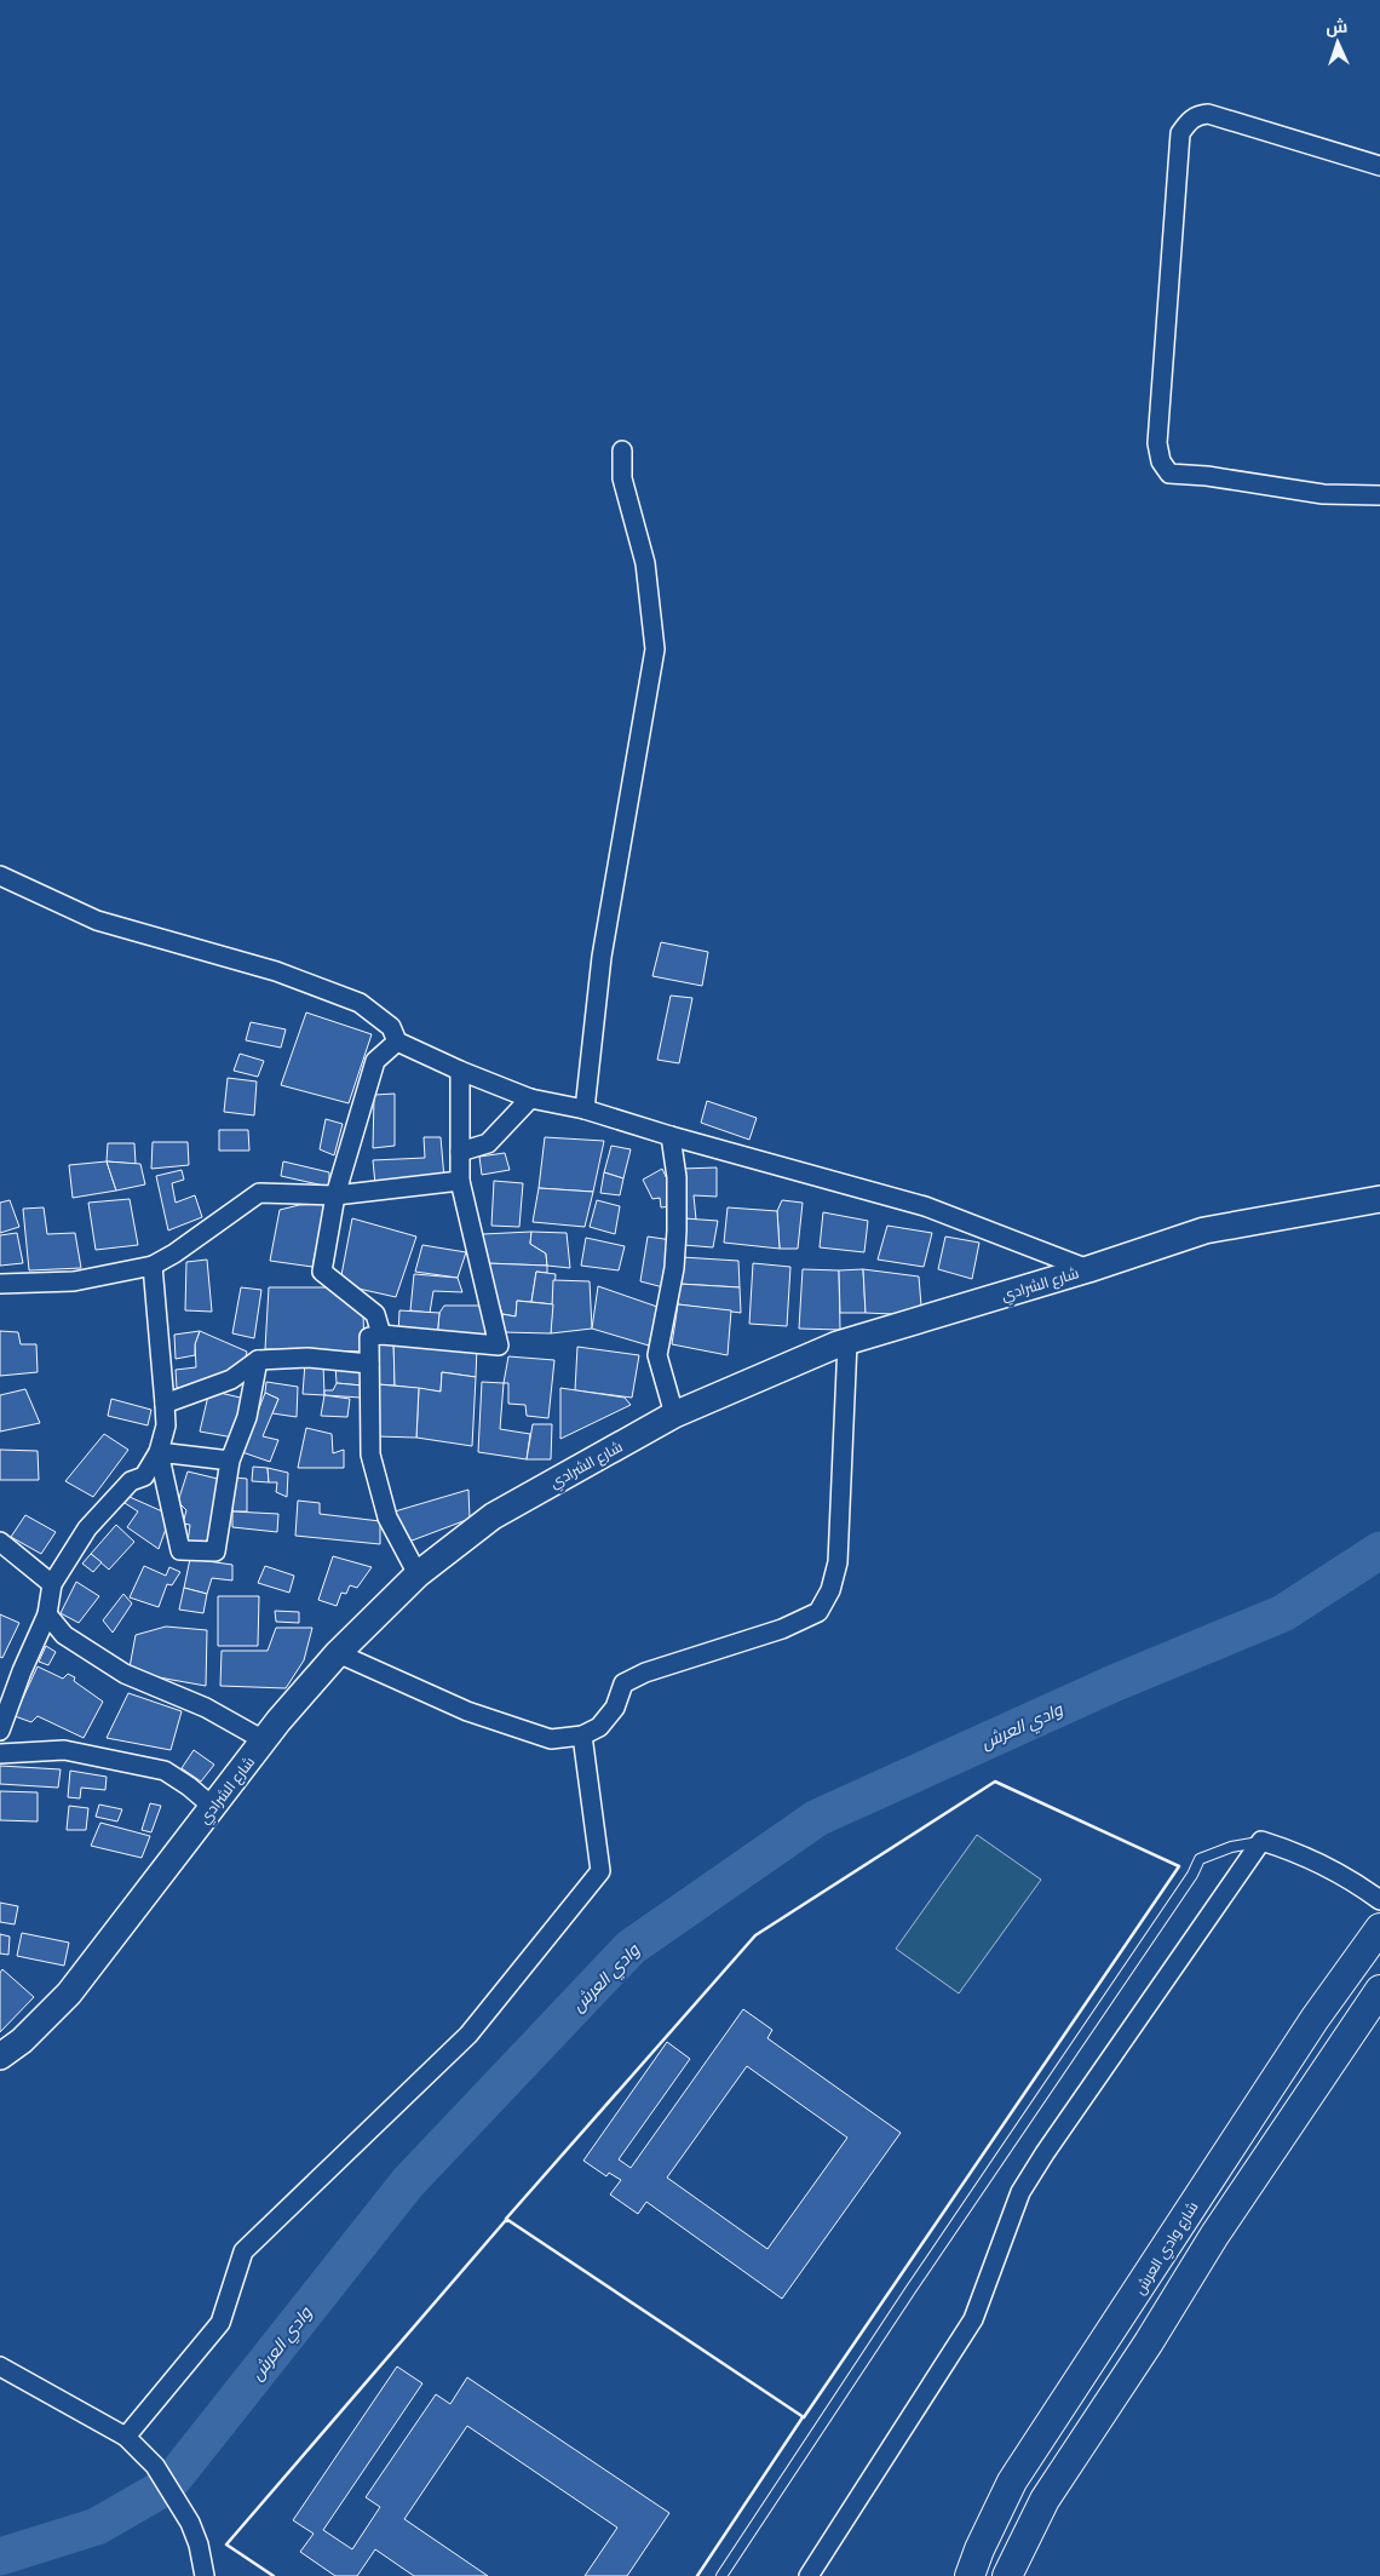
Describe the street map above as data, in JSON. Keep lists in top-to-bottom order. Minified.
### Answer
{"streets":{"main road":["شارع وادي العرش"],"street":["شارع الشرادي"]},"water":["وادي العرش"],"north":"top"}
